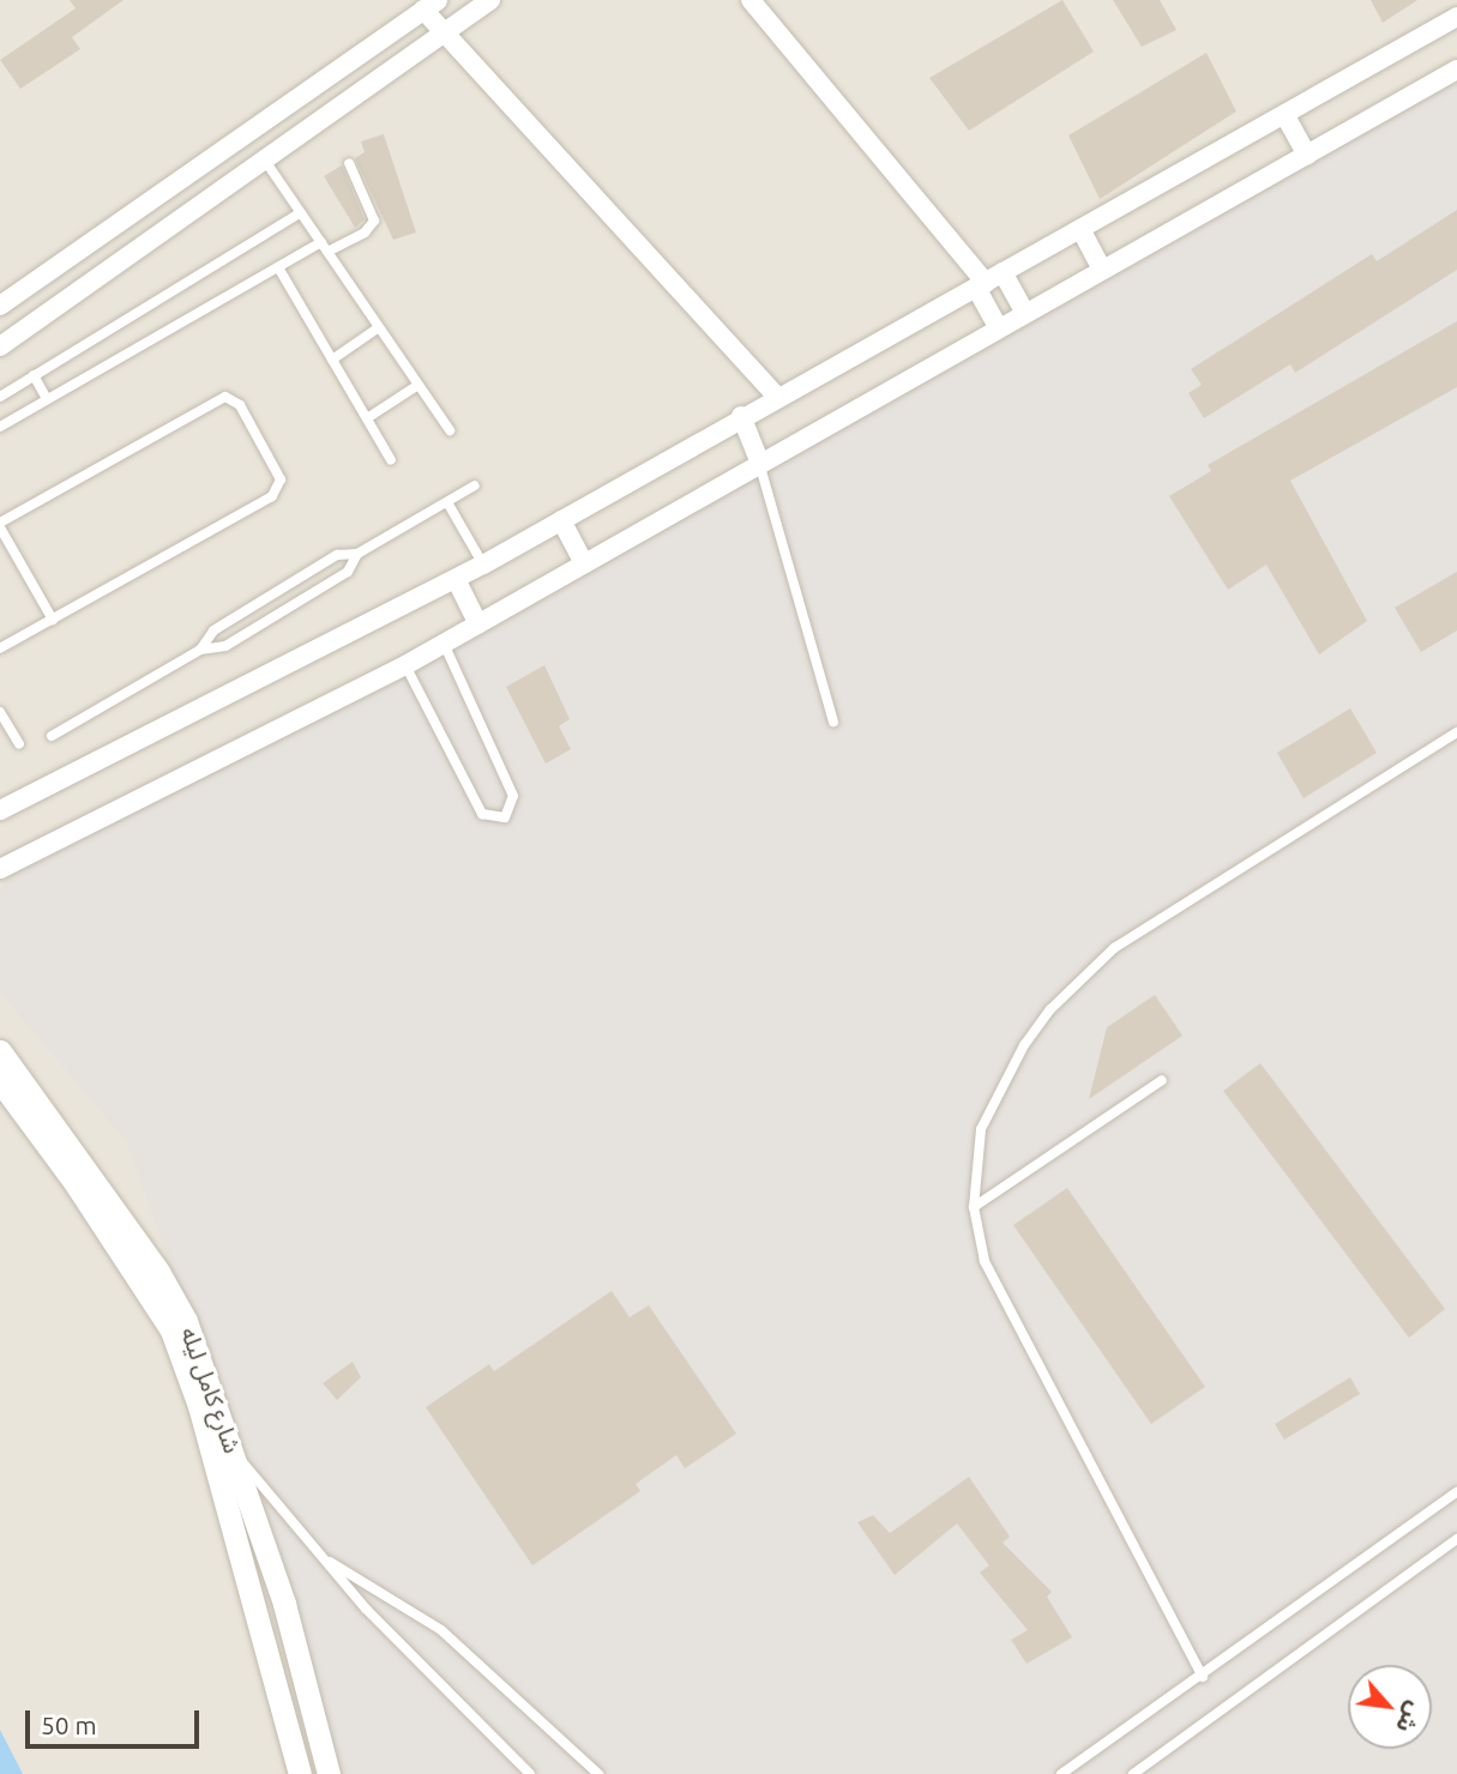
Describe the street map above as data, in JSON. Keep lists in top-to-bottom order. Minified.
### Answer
{"streets":{"street":["شارع كامل ليله"]},"scale_bar":"50 m","north":"bottom right"}
